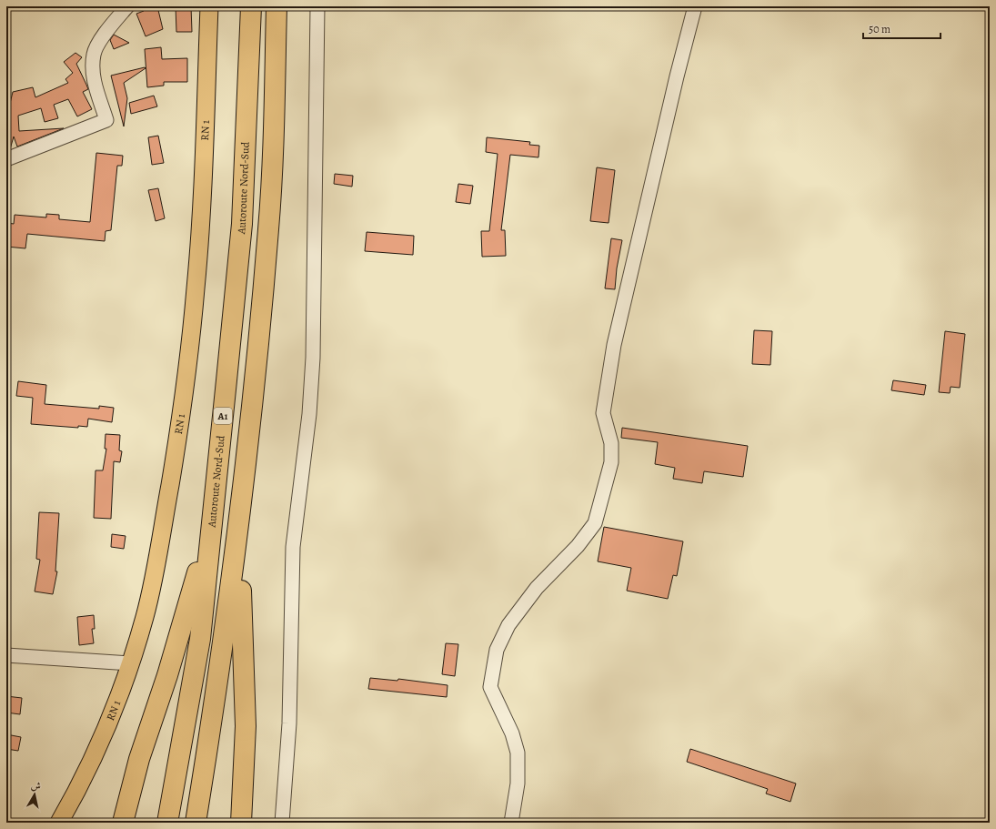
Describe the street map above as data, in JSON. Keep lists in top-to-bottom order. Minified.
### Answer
{"streets":{"highway":["Autoroute Nord-Sud","A1"],"main road":["RN 1"]},"scale_bar":"50 m","north":"top"}
